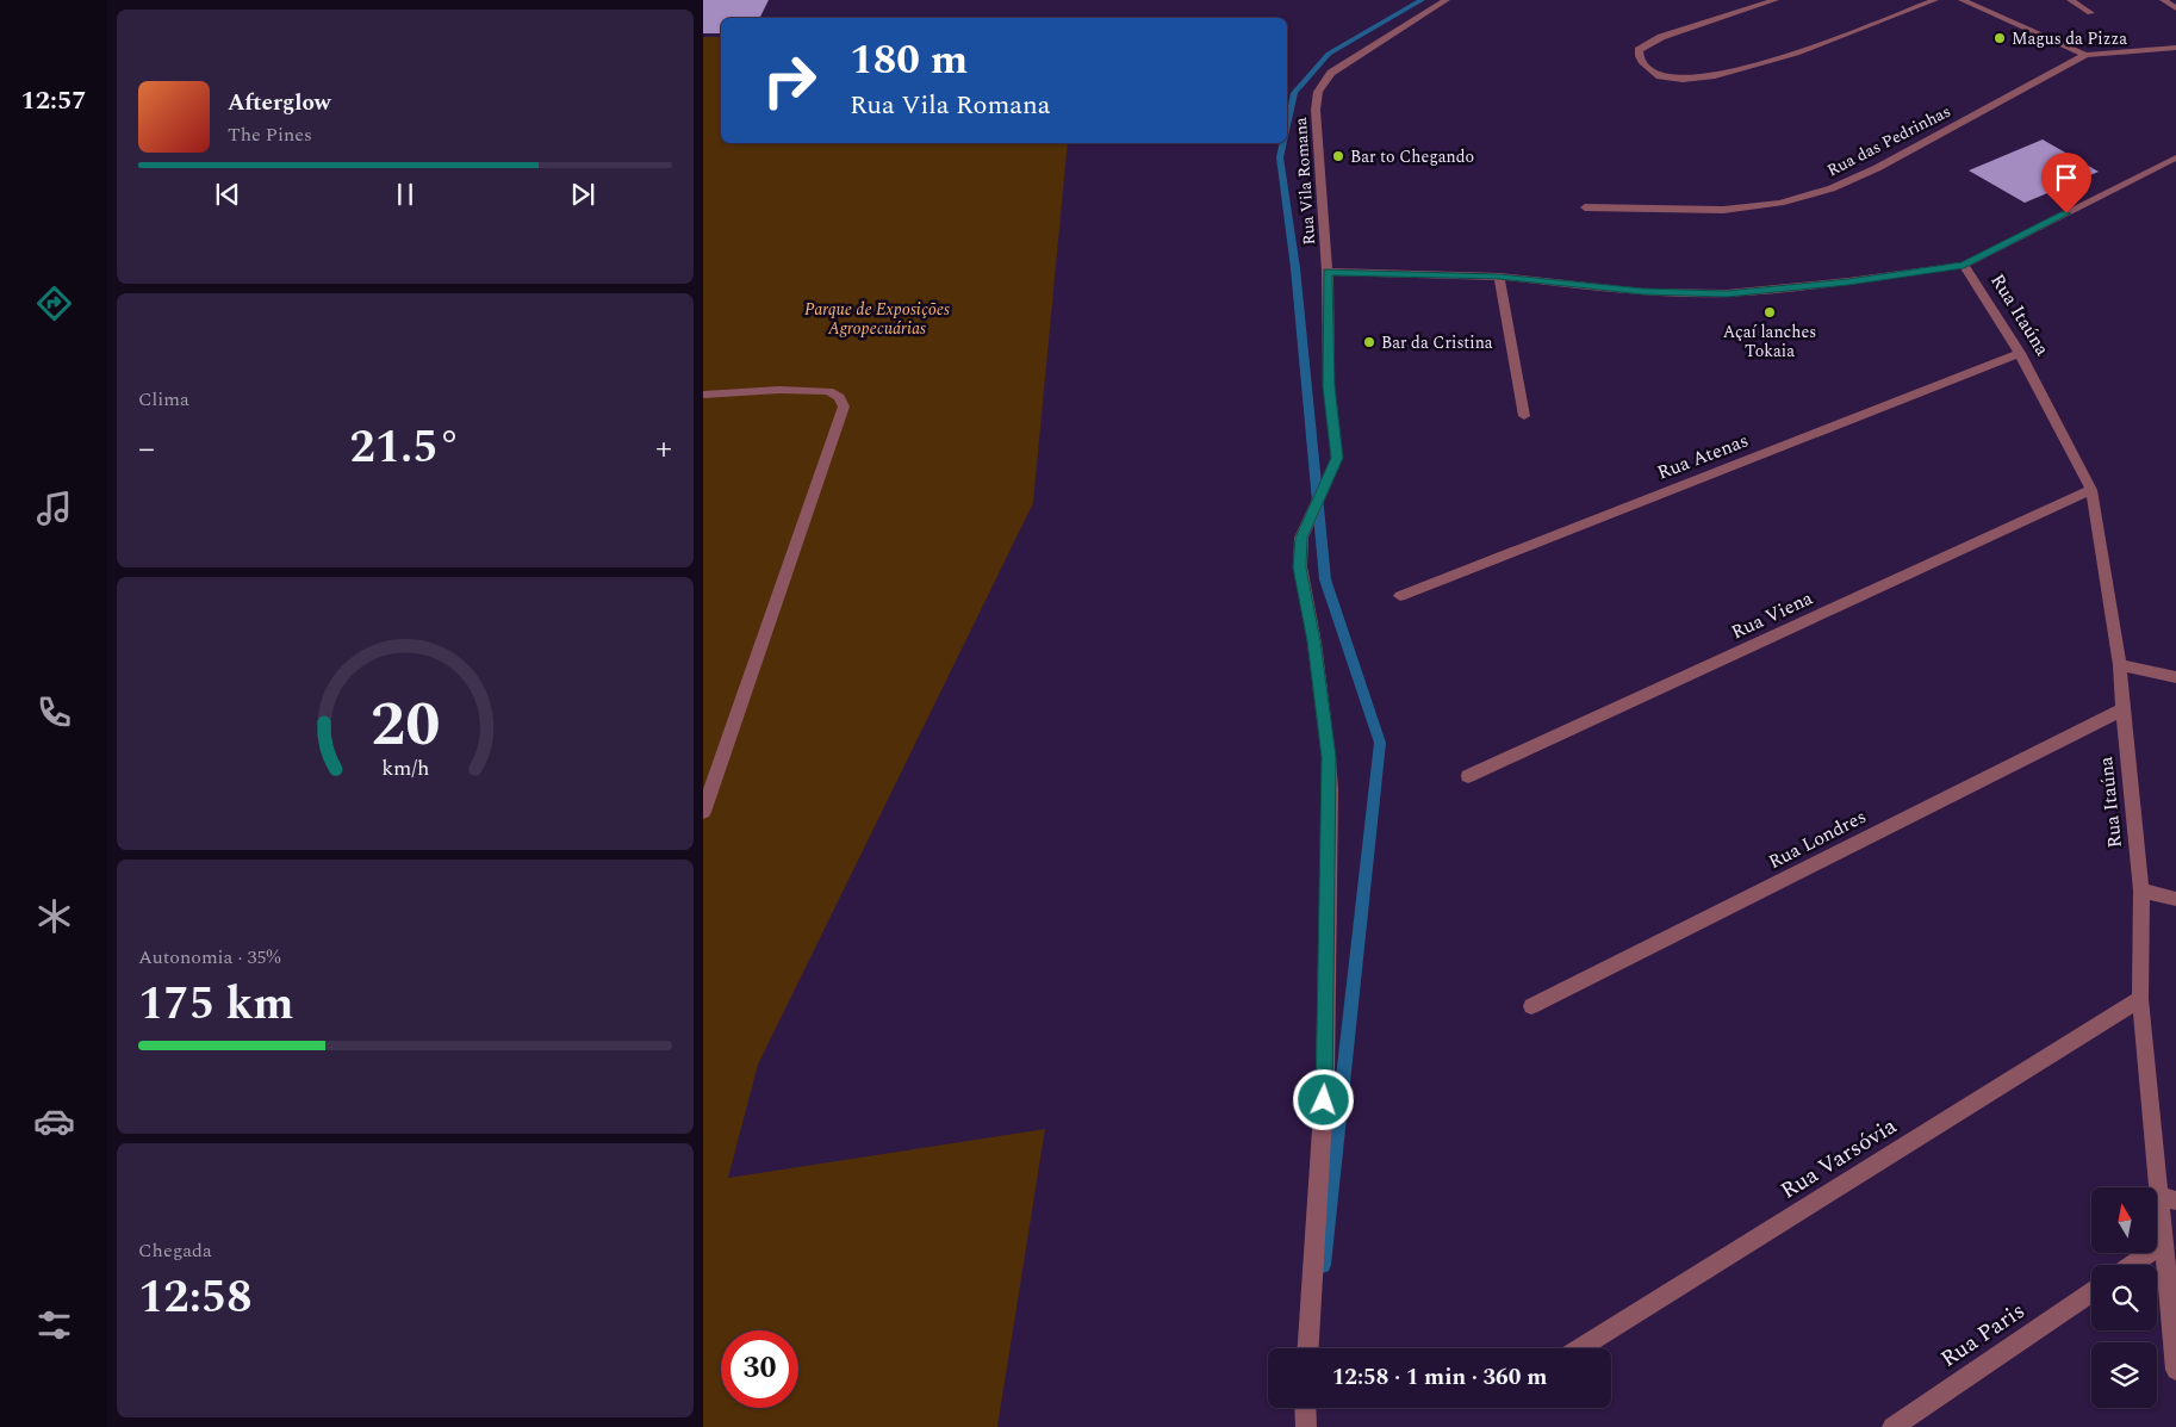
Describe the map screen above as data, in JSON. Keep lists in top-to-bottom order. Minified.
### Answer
{"streets":{"street":["Rua das Pedrinhas","Rua Vila Romana","Rua Itaúna","Rua Atenas","Rua Viena","Rua Londres","Rua Varsóvia","Rua Paris"]},"crossings":[["Rua Vila Romana","Rua Itaúna"],["Rua Itaúna","Rua Atenas"],["Rua Itaúna","Rua Viena"],["Rua Itaúna","Rua Londres"],["Rua Itaúna","Rua Varsóvia"]],"parks":["Parque de Exposições Agropecuárias"],"places":["Magus da Pizza","Bar to Chegando","Açaí lanches Tokaia","Bar da Cristina"],"north":"top","page":{"tabs":"12:57","turn":["180 m","Rua Vila Romana"],"song":["Afterglow","The Pines"],"tile":["Clima",["Autonomia · 35%","175 km"],["Chegada","12:58"]],"heat":["−","21.5°","+"],"limit":"30","trip":"12:58 · 1 min · 360 m","gauge":["20","km/h"]}}
